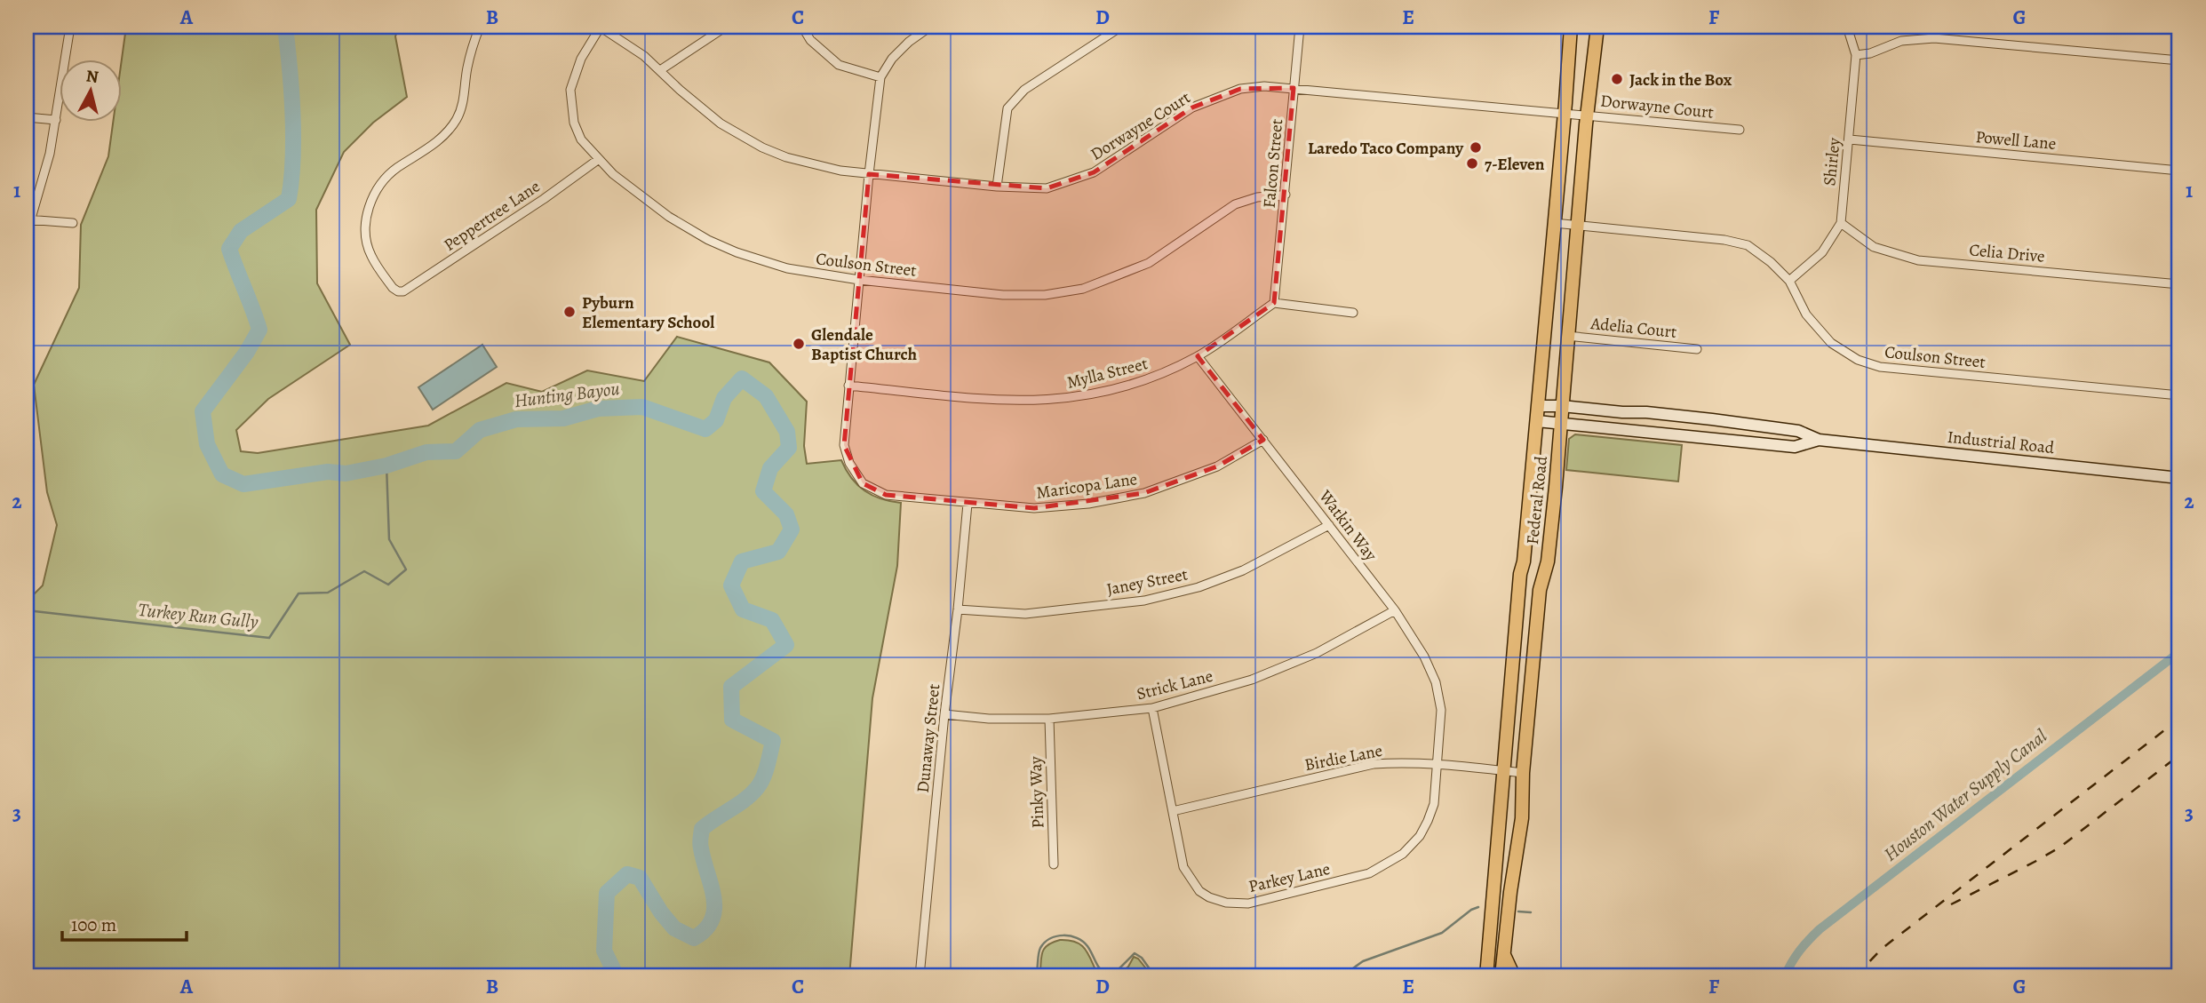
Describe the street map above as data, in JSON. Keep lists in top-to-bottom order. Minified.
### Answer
{"streets":{"main road":["Federal Road"],"street":["Dorwayne Court","Powell Lane","Shirley","Falcon Street","Peppertree Lane","Celia Drive","Coulson Street","Adelia Court","Mylla Street","Industrial Road","Maricopa Lane","Watkin Way","Janey Street","Strick Lane","Dunaway Street","Birdie Lane","Pinky Way","Parkey Lane"]},"crossings":[["Dorwayne Court","Falcon Street"],["Dorwayne Court","Coulson Street"],["Dorwayne Court","Federal Road"],["Powell Lane","Shirley"],["Shirley","Celia Drive"],["Shirley","Coulson Street"],["Falcon Street","Coulson Street"],["Falcon Street","Mylla Street"],["Peppertree Lane","Coulson Street"],["Coulson Street","Federal Road"],["Adelia Court","Federal Road"],["Mylla Street","Maricopa Lane"],["Mylla Street","Watkin Way"],["Industrial Road","Federal Road"],["Maricopa Lane","Watkin Way"],["Maricopa Lane","Dunaway Street"],["Federal Road","Birdie Lane"],["Watkin Way","Janey Street"],["Watkin Way","Strick Lane"],["Watkin Way","Parkey Lane"],["Janey Street","Dunaway Street"],["Strick Lane","Dunaway Street"],["Strick Lane","Pinky Way"],["Strick Lane","Parkey Lane"],["Birdie Lane","Parkey Lane"]],"water":["Hunting Bayou","Turkey Run Gully","Houston Water Supply Canal"],"places":["Jack in the Box","Laredo Taco Company","7-Eleven","Pyburn Elementary School","Glendale Baptist Church"],"scale_bar":"100 m","north":"top","grid":{"columns":["A","B","C","D","E","F","G"],"rows":["1","2","3"]}}
